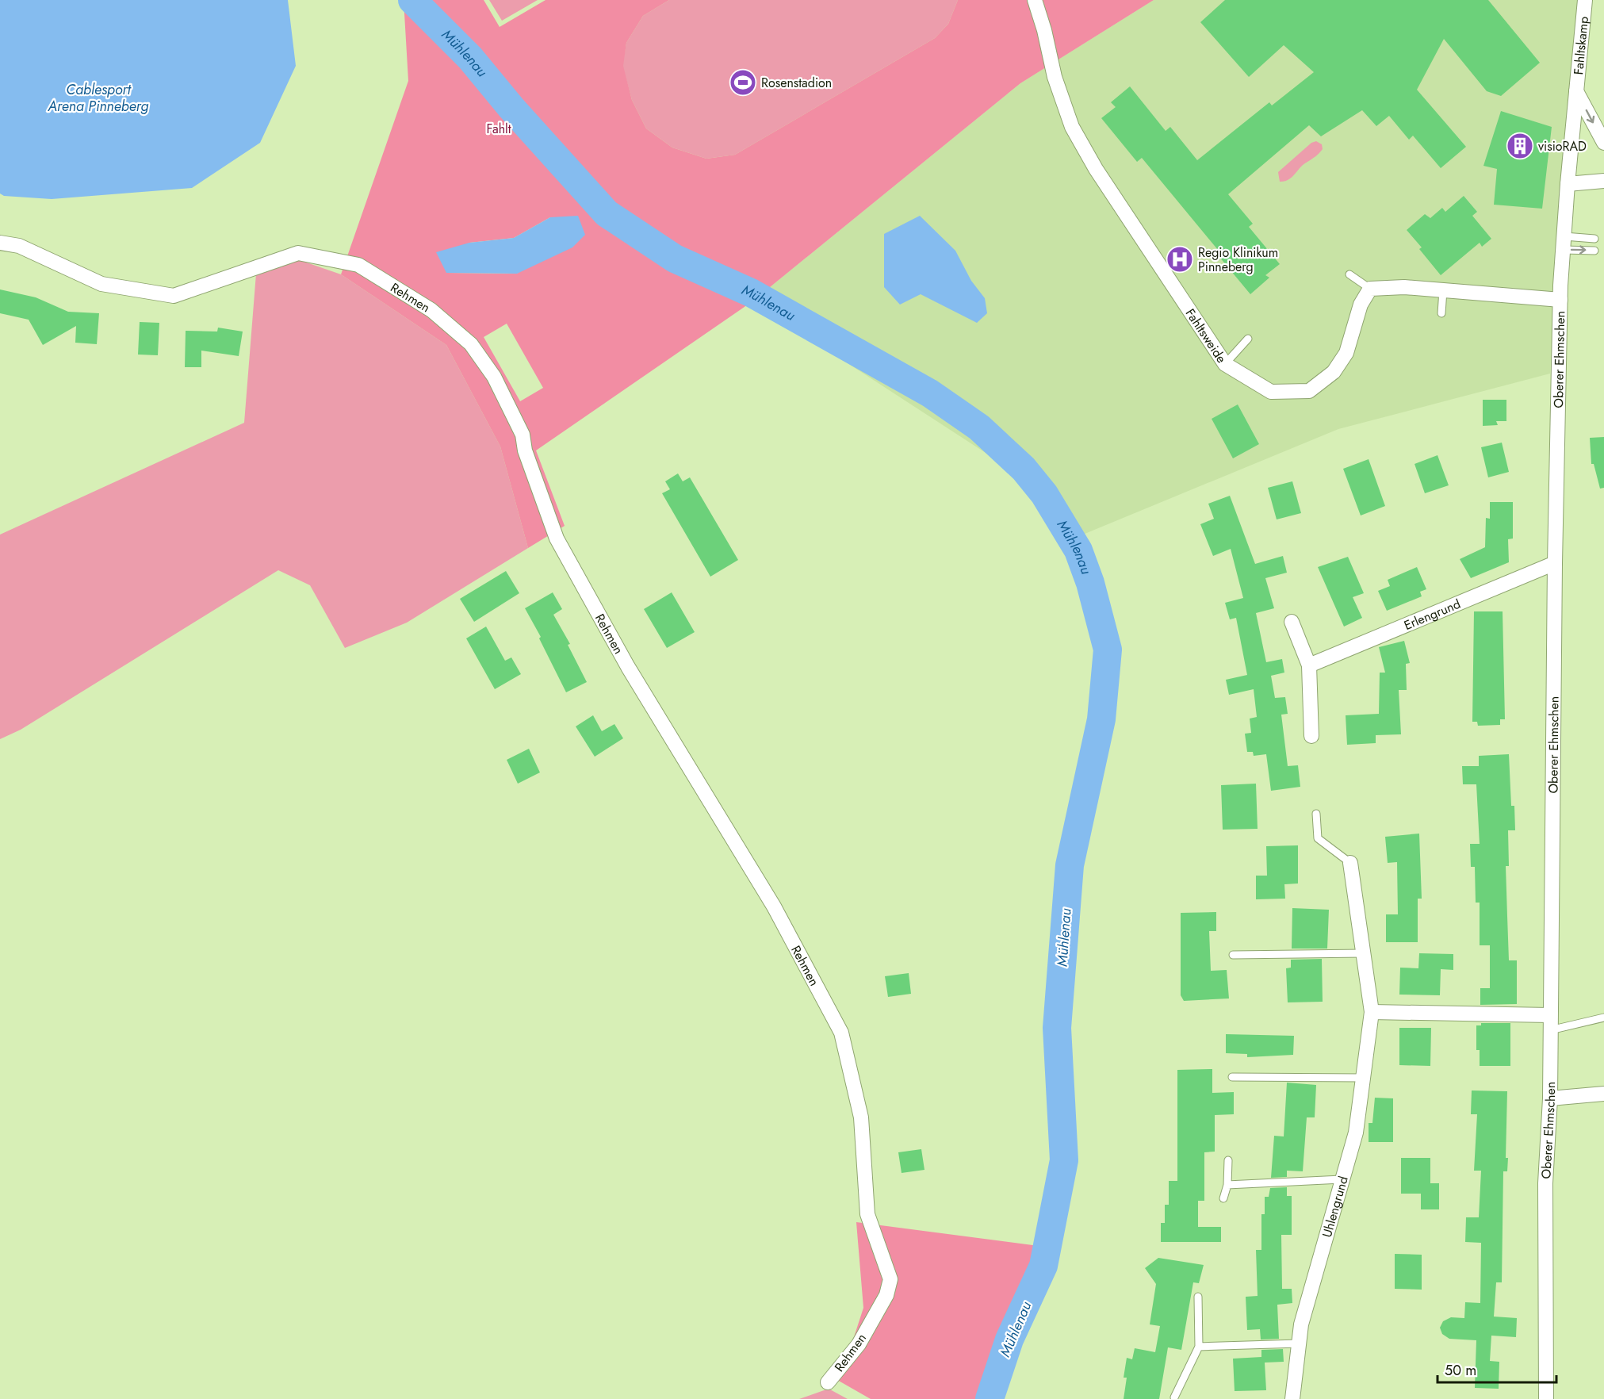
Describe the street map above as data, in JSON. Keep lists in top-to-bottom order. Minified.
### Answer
{"streets":{"street":["Fahltskamp","Rehmen","Fahltsweide","Oberer Ehmschen","Erlengrund","Uhlengrund"]},"crossings":[["Fahltskamp","Oberer Ehmschen"],["Oberer Ehmschen","Erlengrund"]],"water":["Mühlenau","Cablesport Arena Pinneberg"],"parks":["Fahlt"],"places":{"sports":["Rosenstadion"],"building":["visioRAD"],"hospital":["Regio Klinikum Pinneberg"]},"scale_bar":"50 m"}
